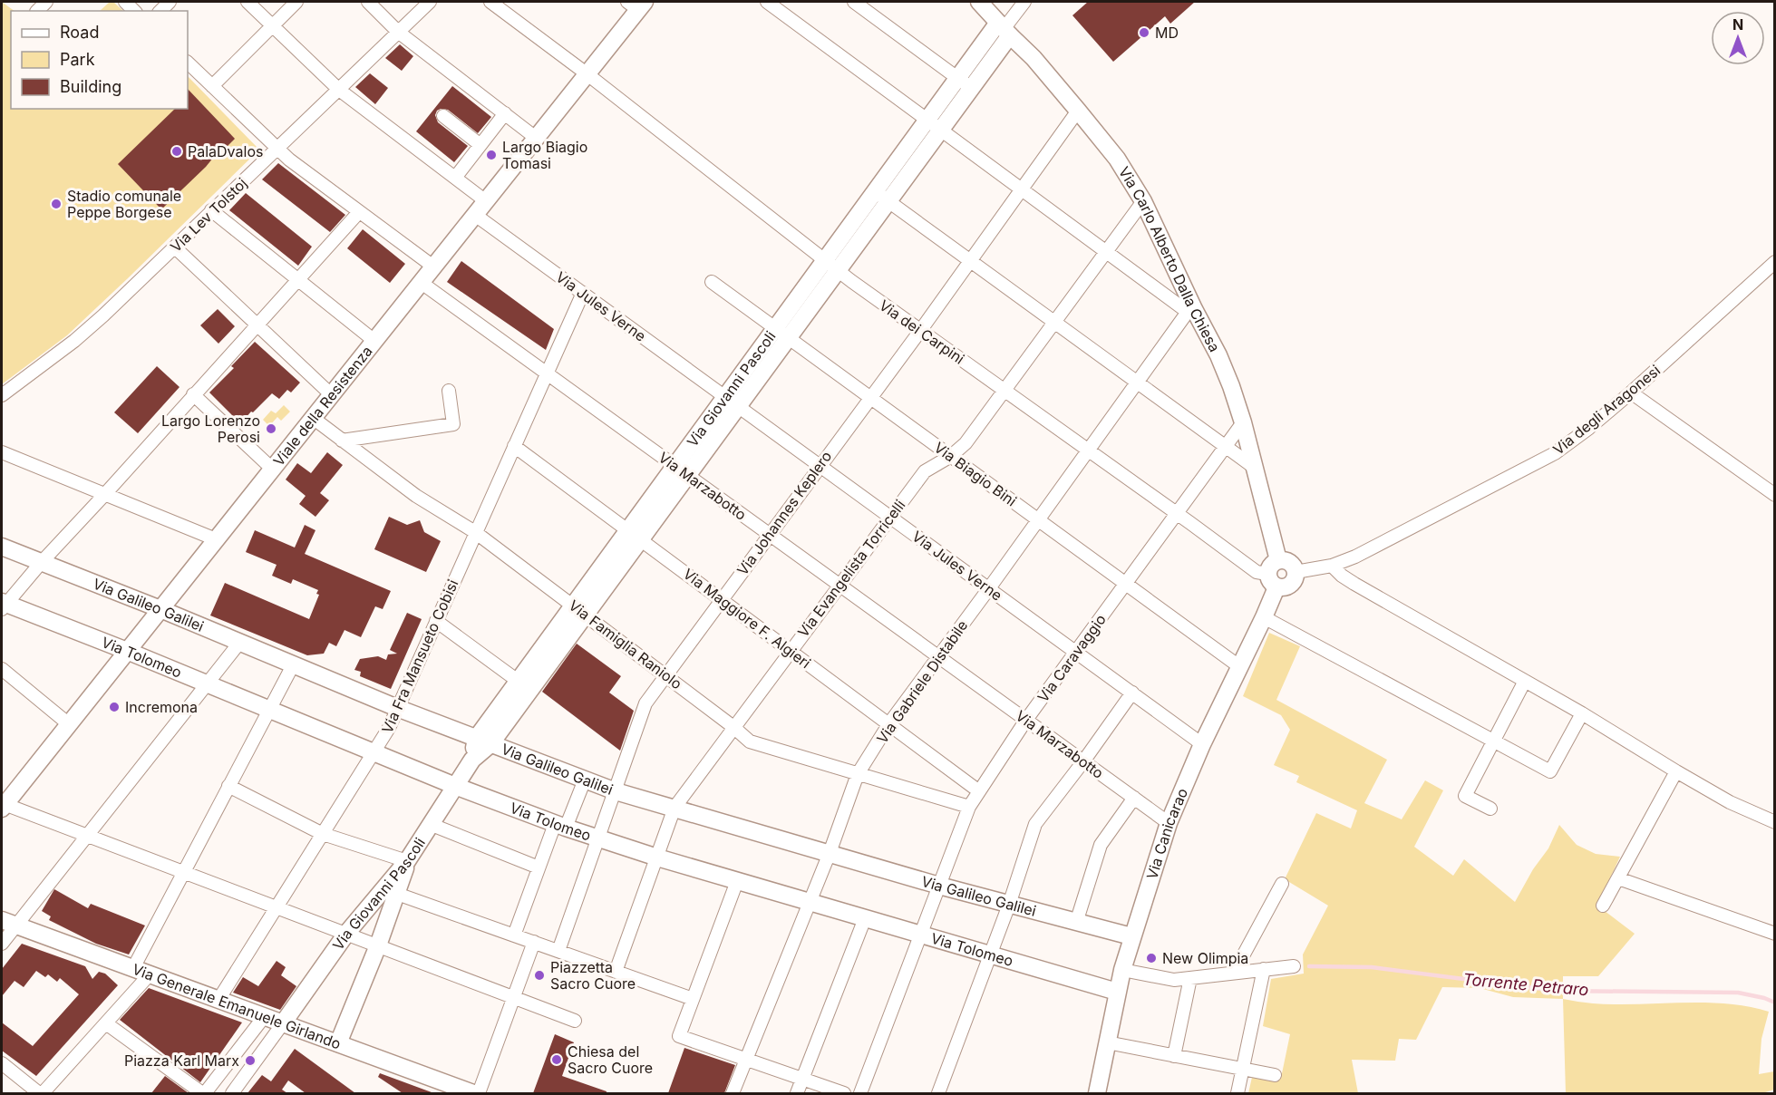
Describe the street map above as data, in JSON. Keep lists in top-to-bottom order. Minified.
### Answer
{"streets":{"street":["Via Lev Tolstoj","Via Carlo Alberto Dalla Chiesa","Via Jules Verne","Via dei Carpini","Via Giovanni Pascoli","Viale della Resistenza","Via degli Aragonesi","Via Biagio Bini","Via Marzabotto","Via Johannes Keplero","Via Evangelista Torricelli","Via Galileo Galilei","Via Maggiore F. Algieri","Via Famiglia Raniolo","Via Fra Mansueto Cobisi","Via Tolomeo","Via Caravaggio","Via Gabriele Distabile","Via Canicarao","Via Generale Emanuele Girlando"]},"crossings":[["Via Carlo Alberto Dalla Chiesa","Via dei Carpini"],["Via Carlo Alberto Dalla Chiesa","Via Giovanni Pascoli"],["Via Carlo Alberto Dalla Chiesa","Via degli Aragonesi"],["Via Carlo Alberto Dalla Chiesa","Via Johannes Keplero"],["Via Carlo Alberto Dalla Chiesa","Via Evangelista Torricelli"],["Via Carlo Alberto Dalla Chiesa","Via Caravaggio"],["Via Carlo Alberto Dalla Chiesa","Via Gabriele Distabile"],["Via Carlo Alberto Dalla Chiesa","Via Canicarao"],["Via Jules Verne","Via Giovanni Pascoli"],["Via Jules Verne","Viale della Resistenza"],["Via Jules Verne","Via Johannes Keplero"],["Via Jules Verne","Via Evangelista Torricelli"],["Via Jules Verne","Via Fra Mansueto Cobisi"],["Via Jules Verne","Via Caravaggio"],["Via Jules Verne","Via Gabriele Distabile"],["Via Jules Verne","Via Canicarao"],["Via dei Carpini","Via Giovanni Pascoli"],["Via dei Carpini","Viale della Resistenza"],["Via dei Carpini","Via degli Aragonesi"],["Via dei Carpini","Via Johannes Keplero"],["Via dei Carpini","Via Evangelista Torricelli"],["Via dei Carpini","Via Caravaggio"],["Via dei Carpini","Via Gabriele Distabile"],["Via dei Carpini","Via Canicarao"],["Via Giovanni Pascoli","Via Biagio Bini"],["Via Giovanni Pascoli","Via Marzabotto"],["Via Giovanni Pascoli","Via Galileo Galilei"],["Via Giovanni Pascoli","Via Maggiore F. Algieri"],["Via Giovanni Pascoli","Via Famiglia Raniolo"],["Via Giovanni Pascoli","Via Tolomeo"],["Via Giovanni Pascoli","Via Generale Emanuele Girlando"],["Viale della Resistenza","Via Marzabotto"],["Viale della Resistenza","Via Galileo Galilei"],["Viale della Resistenza","Via Famiglia Raniolo"],["Viale della Resistenza","Via Tolomeo"],["Via degli Aragonesi","Via Canicarao"],["Via Biagio Bini","Via Johannes Keplero"],["Via Biagio Bini","Via Evangelista Torricelli"],["Via Biagio Bini","Via Caravaggio"],["Via Biagio Bini","Via Gabriele Distabile"],["Via Biagio Bini","Via Canicarao"],["Via Marzabotto","Via Johannes Keplero"],["Via Marzabotto","Via Evangelista Torricelli"],["Via Marzabotto","Via Fra Mansueto Cobisi"],["Via Marzabotto","Via Caravaggio"],["Via Marzabotto","Via Gabriele Distabile"],["Via Marzabotto","Via Canicarao"],["Via Johannes Keplero","Via Galileo Galilei"],["Via Johannes Keplero","Via Maggiore F. Algieri"],["Via Johannes Keplero","Via Famiglia Raniolo"],["Via Johannes Keplero","Via Tolomeo"],["Via Evangelista Torricelli","Via Galileo Galilei"],["Via Evangelista Torricelli","Via Maggiore F. Algieri"],["Via Evangelista Torricelli","Via Famiglia Raniolo"],["Via Evangelista Torricelli","Via Tolomeo"],["Via Galileo Galilei","Via Fra Mansueto Cobisi"],["Via Galileo Galilei","Via Caravaggio"],["Via Galileo Galilei","Via Gabriele Distabile"],["Via Galileo Galilei","Via Canicarao"],["Via Maggiore F. Algieri","Via Fra Mansueto Cobisi"],["Via Maggiore F. Algieri","Via Caravaggio"],["Via Maggiore F. Algieri","Via Gabriele Distabile"],["Via Famiglia Raniolo","Via Fra Mansueto Cobisi"],["Via Famiglia Raniolo","Via Caravaggio"],["Via Famiglia Raniolo","Via Gabriele Distabile"],["Via Fra Mansueto Cobisi","Via Tolomeo"],["Via Fra Mansueto Cobisi","Via Generale Emanuele Girlando"],["Via Tolomeo","Via Caravaggio"],["Via Tolomeo","Via Gabriele Distabile"],["Via Tolomeo","Via Canicarao"]],"water":["Torrente Petraro"],"places":["MD","PalaDvalos","Largo Biagio Tomasi","Stadio comunale Peppe Borgese","Largo Lorenzo Perosi","Incremona","New Olimpia","Piazzetta Sacro Cuore","Chiesa del Sacro Cuore","Piazza Karl Marx"],"legend":["Road","Park","Building"],"north":"top"}
